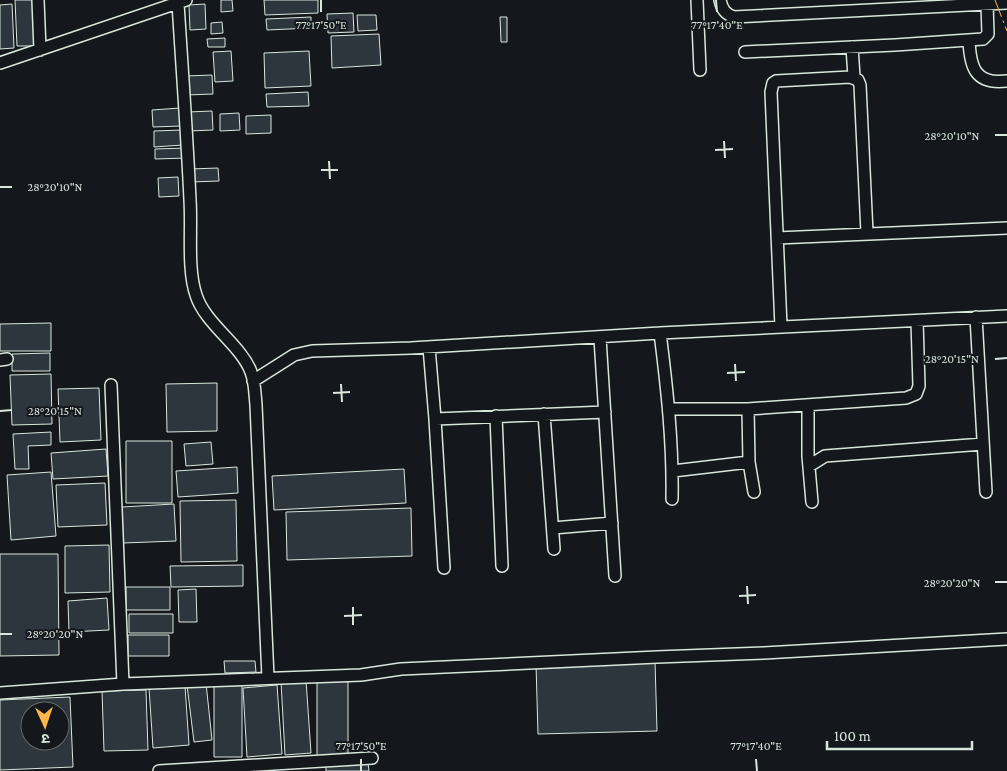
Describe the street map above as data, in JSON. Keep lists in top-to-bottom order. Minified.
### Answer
{"scale_bar":"100 m","north":"bottom","coordinates":["77°17'50\"E","77°17'40\"E","28°20'10\"N","28°20'15\"N","28°20'20\"N"]}
